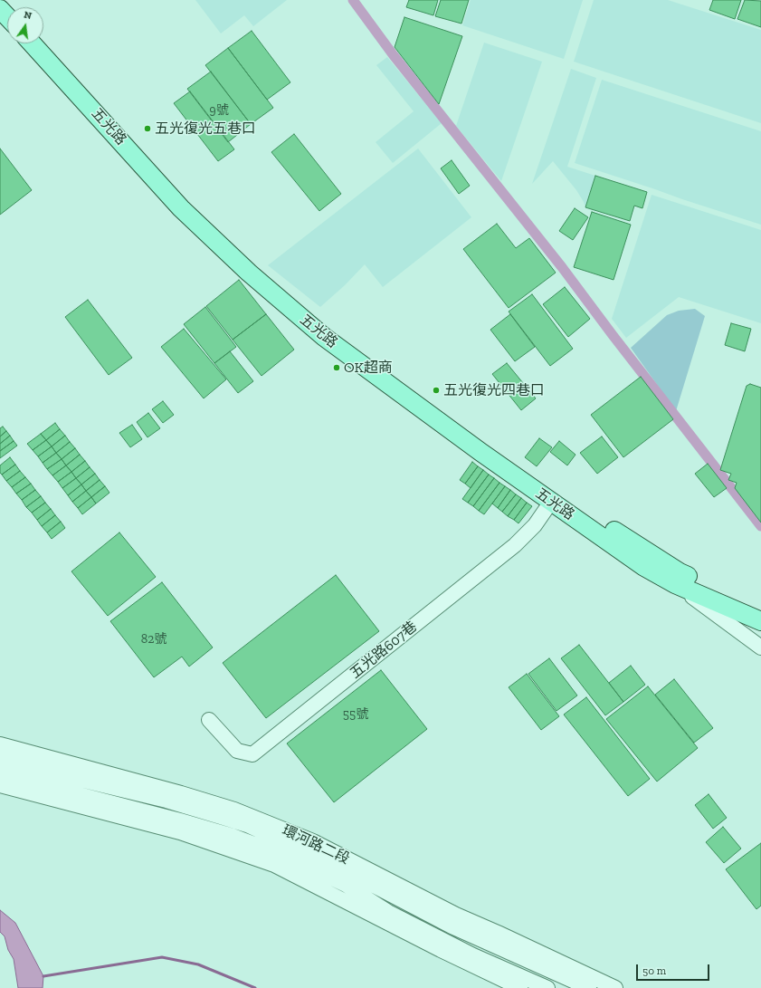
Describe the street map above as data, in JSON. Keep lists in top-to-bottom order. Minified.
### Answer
{"streets":{"main road":["五光路"],"street":["五光路607巷","環河路二段"]},"crossings":[["五光路","五光路607巷"]],"places":["五光復光五巷口","OK超商","五光復光四巷口"],"house_numbers":["9號","82號","55號"],"scale_bar":"50 m","north":"top"}
